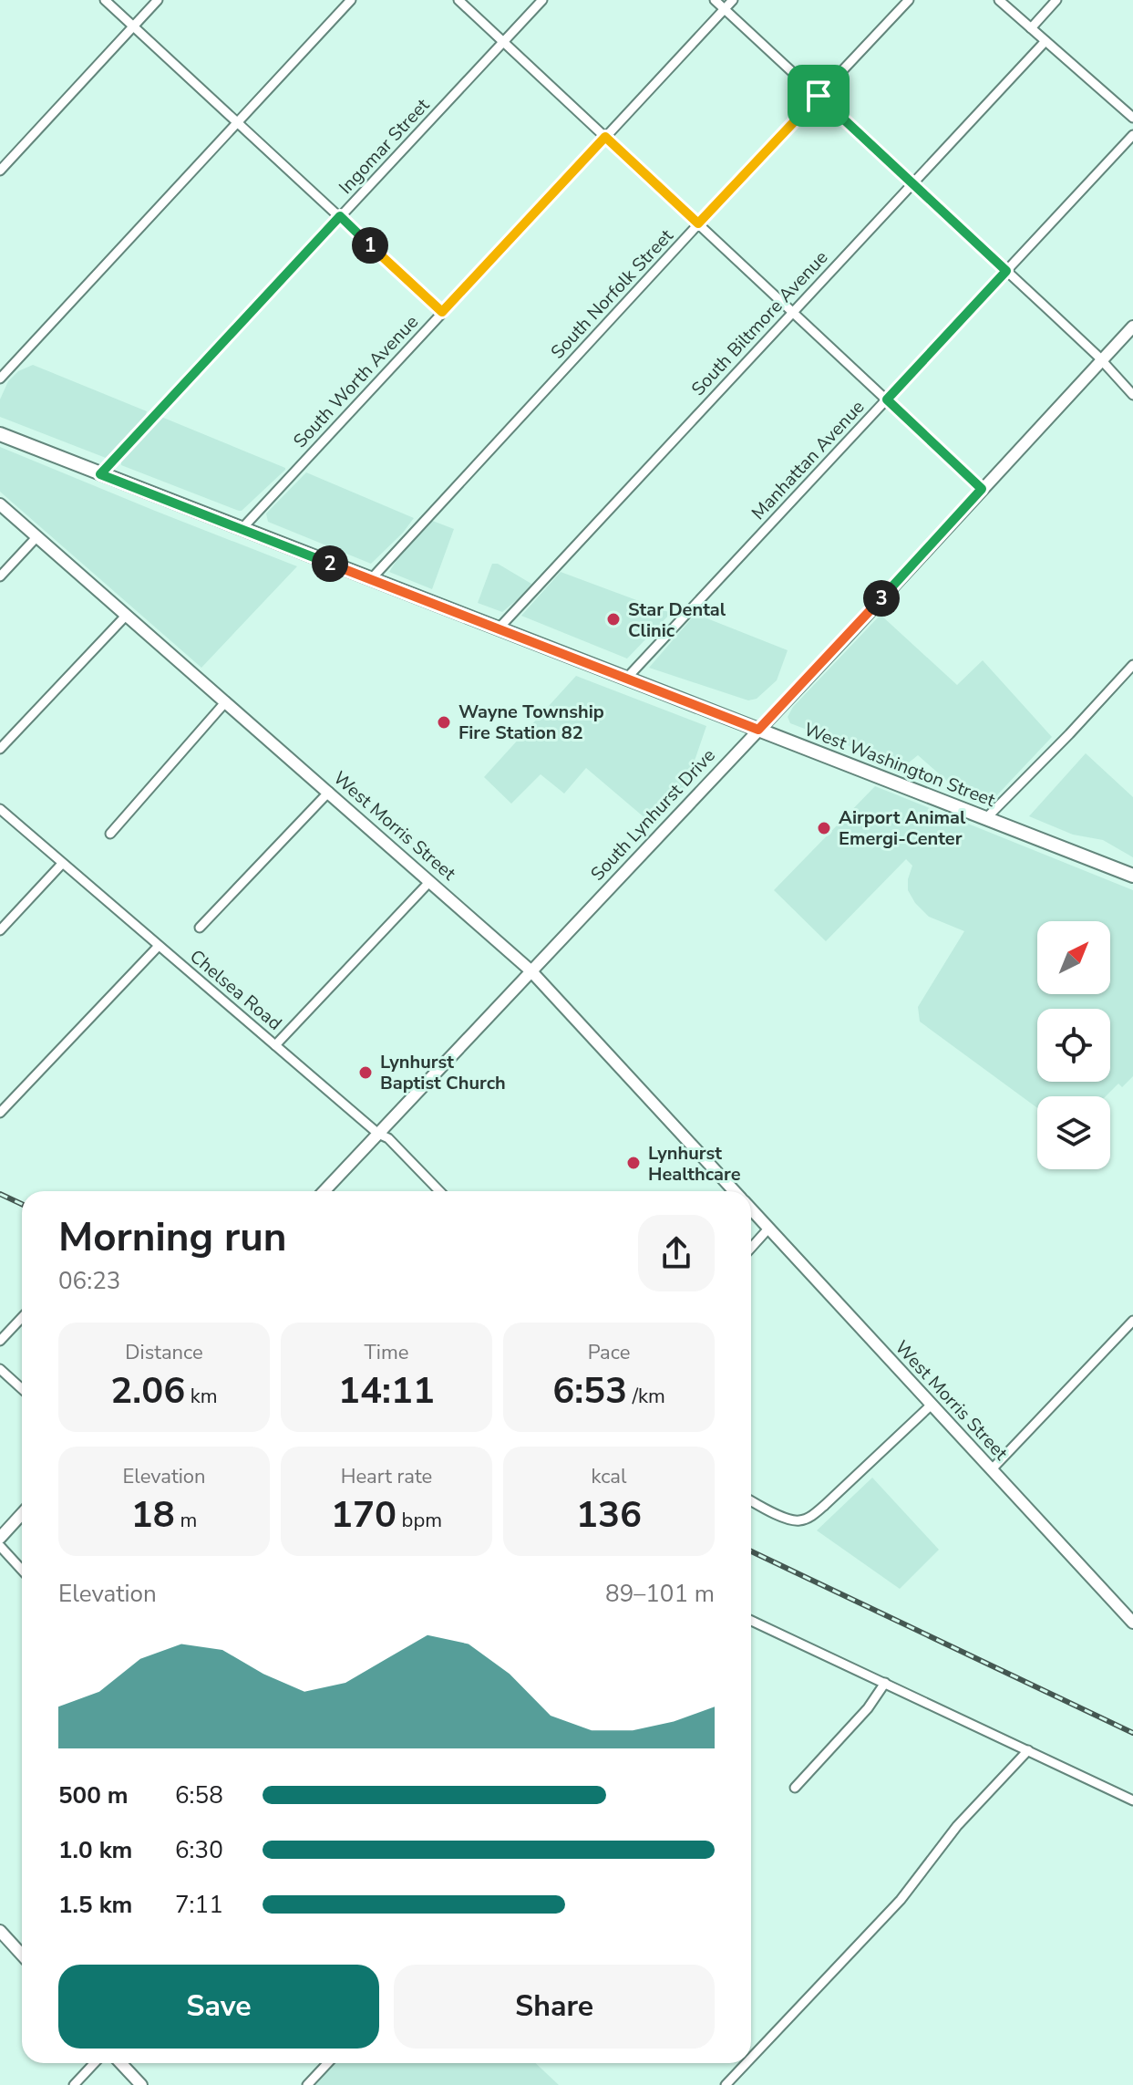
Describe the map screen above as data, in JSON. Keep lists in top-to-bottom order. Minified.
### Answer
{"streets":{"main road":["West Washington Street","South Lynhurst Drive","West Morris Street"],"street":["Ingomar Street","South Norfolk Street","South Biltmore Avenue","South Worth Avenue","Manhattan Avenue","Chelsea Road"]},"crossings":[["Ingomar Street","West Washington Street"],["South Norfolk Street","West Washington Street"],["South Biltmore Avenue","West Washington Street"],["South Worth Avenue","West Washington Street"],["Manhattan Avenue","West Washington Street"],["West Washington Street","South Lynhurst Drive"],["South Lynhurst Drive","West Morris Street"],["South Lynhurst Drive","Chelsea Road"]],"places":["Star Dental Clinic","Wayne Township Fire Station 82","Airport Animal Emergi-Center","Lynhurst Baptist Church","Lynhurst Healthcare"],"north":"top right","page":{"pins":["1","2","3"],"heading":["Morning run","06:23"],"stats":[["Distance","2.06 km"],["Time","14:11"],["Pace","6:53 /km"],["Elevation","18 m"],["Heart rate","170 bpm"],["kcal","136"]],"chart":["Elevation","89–101 m"],"list":[{"name":"500 m","note":"6:58"},{"name":"1.0 km","note":"6:30"},{"name":"1.5 km","note":"7:11"}],"buttons":["Save","Share"]}}
